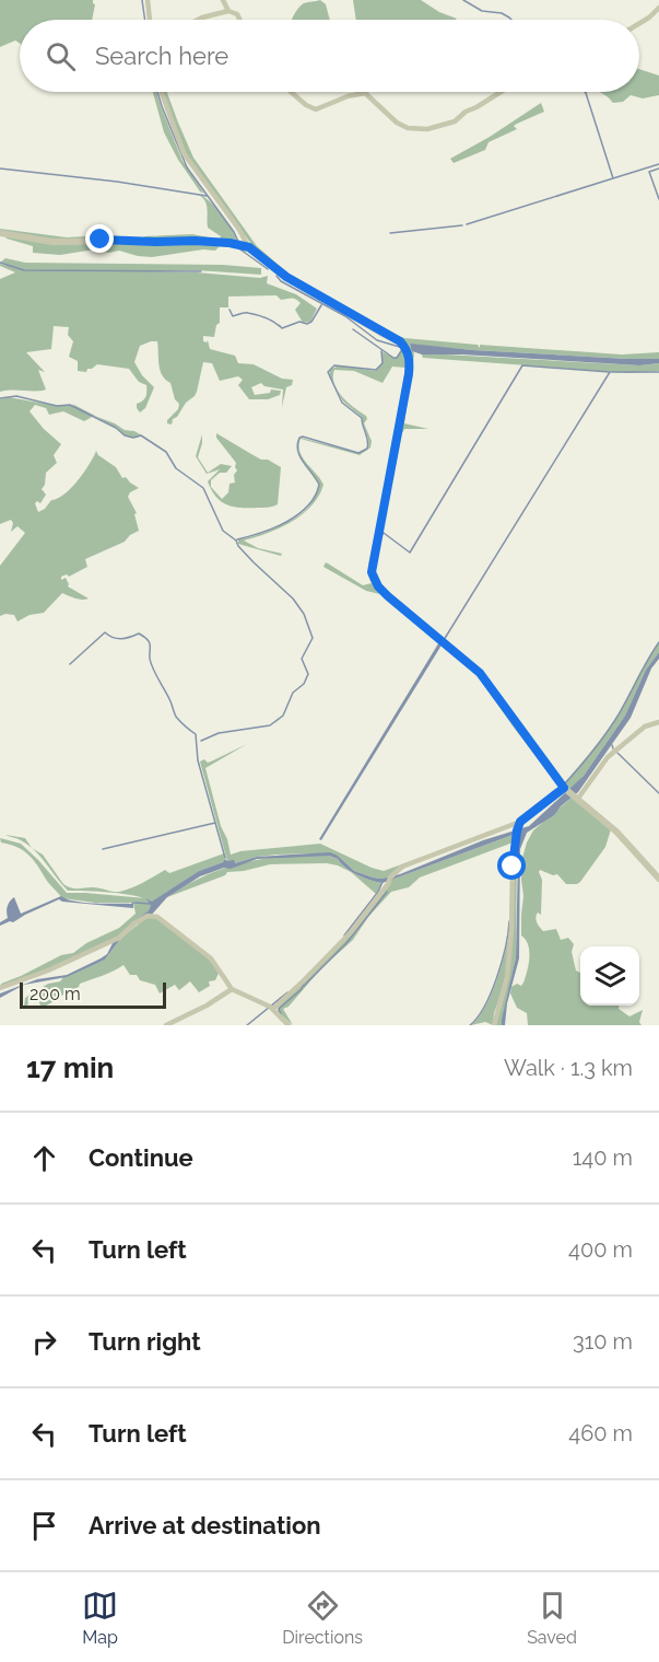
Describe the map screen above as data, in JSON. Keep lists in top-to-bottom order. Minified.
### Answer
{"scale_bar":"200 m","page":{"search":"Search here","scale":"200 m","heading":["17 min","Walk · 1.3 km"],"list":[["Continue","140 m"],["Turn left","400 m"],["Turn right","310 m"],["Turn left","460 m"],"Arrive at destination"],"nav":["Map","Directions","Saved"]}}
